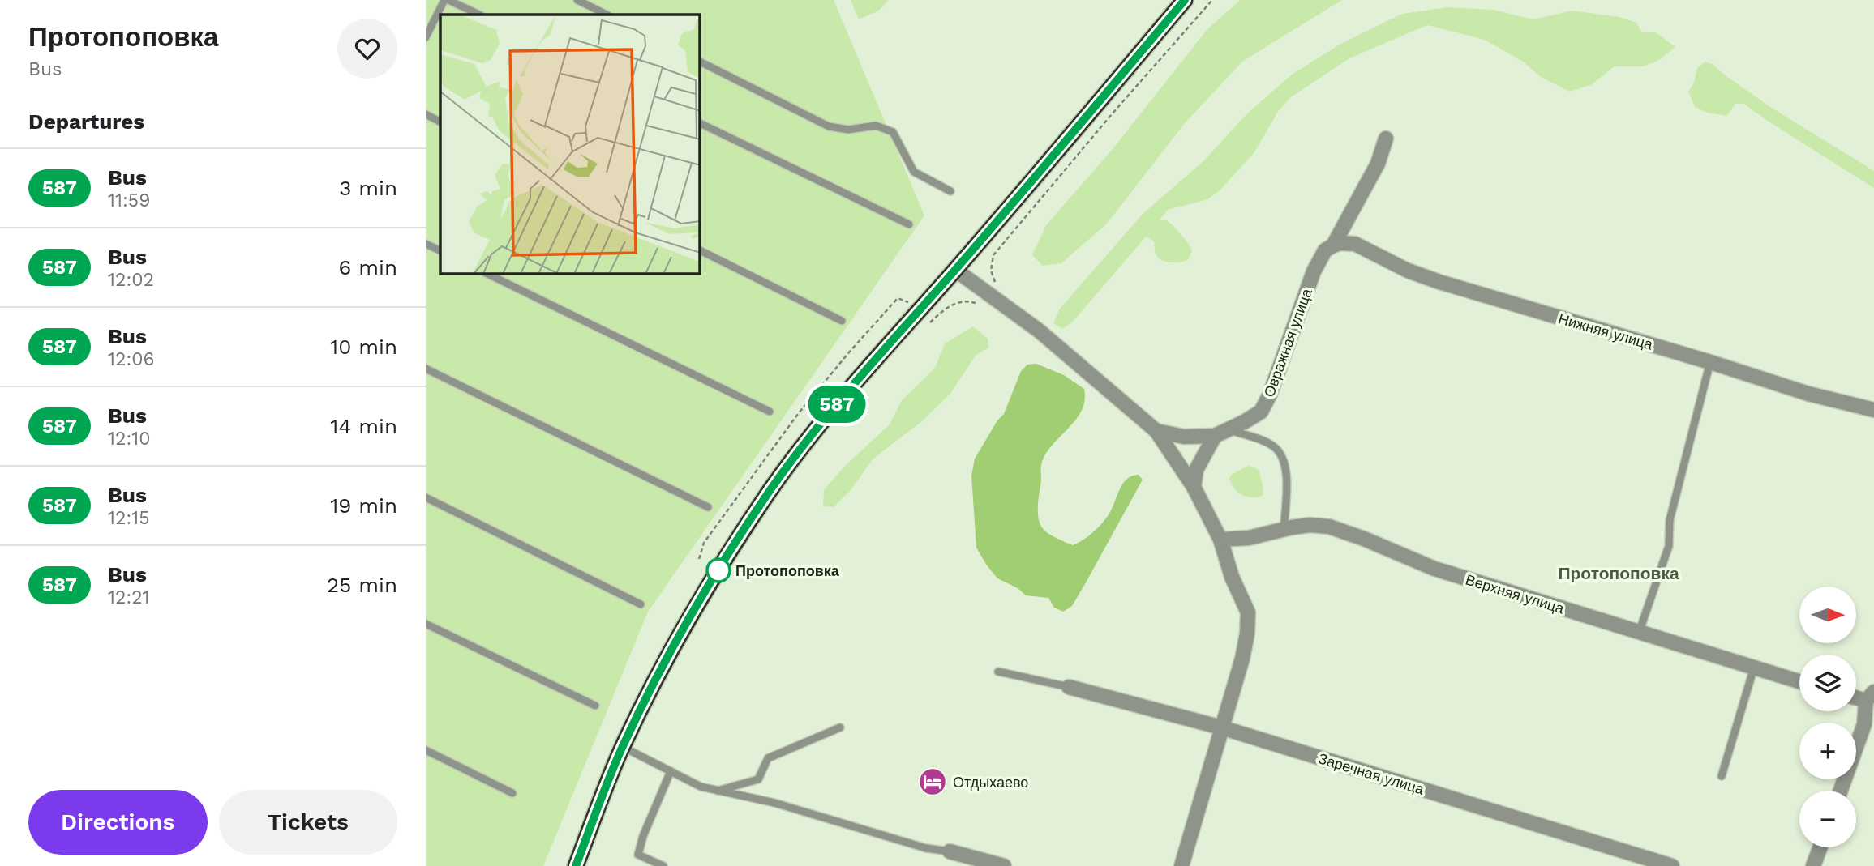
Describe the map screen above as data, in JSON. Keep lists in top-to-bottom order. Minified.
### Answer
{"streets":{"street":["Нижняя улица","Овражная улица","Верхняя улица","Заречная улица"]},"crossings":[["Нижняя улица","Овражная улица"],["Овражная улица","Верхняя улица"]],"districts":["Протопоповка"],"places":{"other":["Протопоповка"],"hotel":["Отдыхаево"]},"lines":["bus line 587"],"north":"right","page":{"heading":[["Протопоповка","Bus"],"Departures"],"on_map":"587","list":[{"mark":"587","name":"Bus","note":"11:59","value":"3 min"},{"mark":"587","name":"Bus","note":"12:02","value":"6 min"},{"mark":"587","name":"Bus","note":"12:06","value":"10 min"},{"mark":"587","name":"Bus","note":"12:10","value":"14 min"},{"mark":"587","name":"Bus","note":"12:15","value":"19 min"},{"mark":"587","name":"Bus","note":"12:21","value":"25 min"}],"map_buttons":["+","−"],"buttons":["Directions","Tickets"]}}
